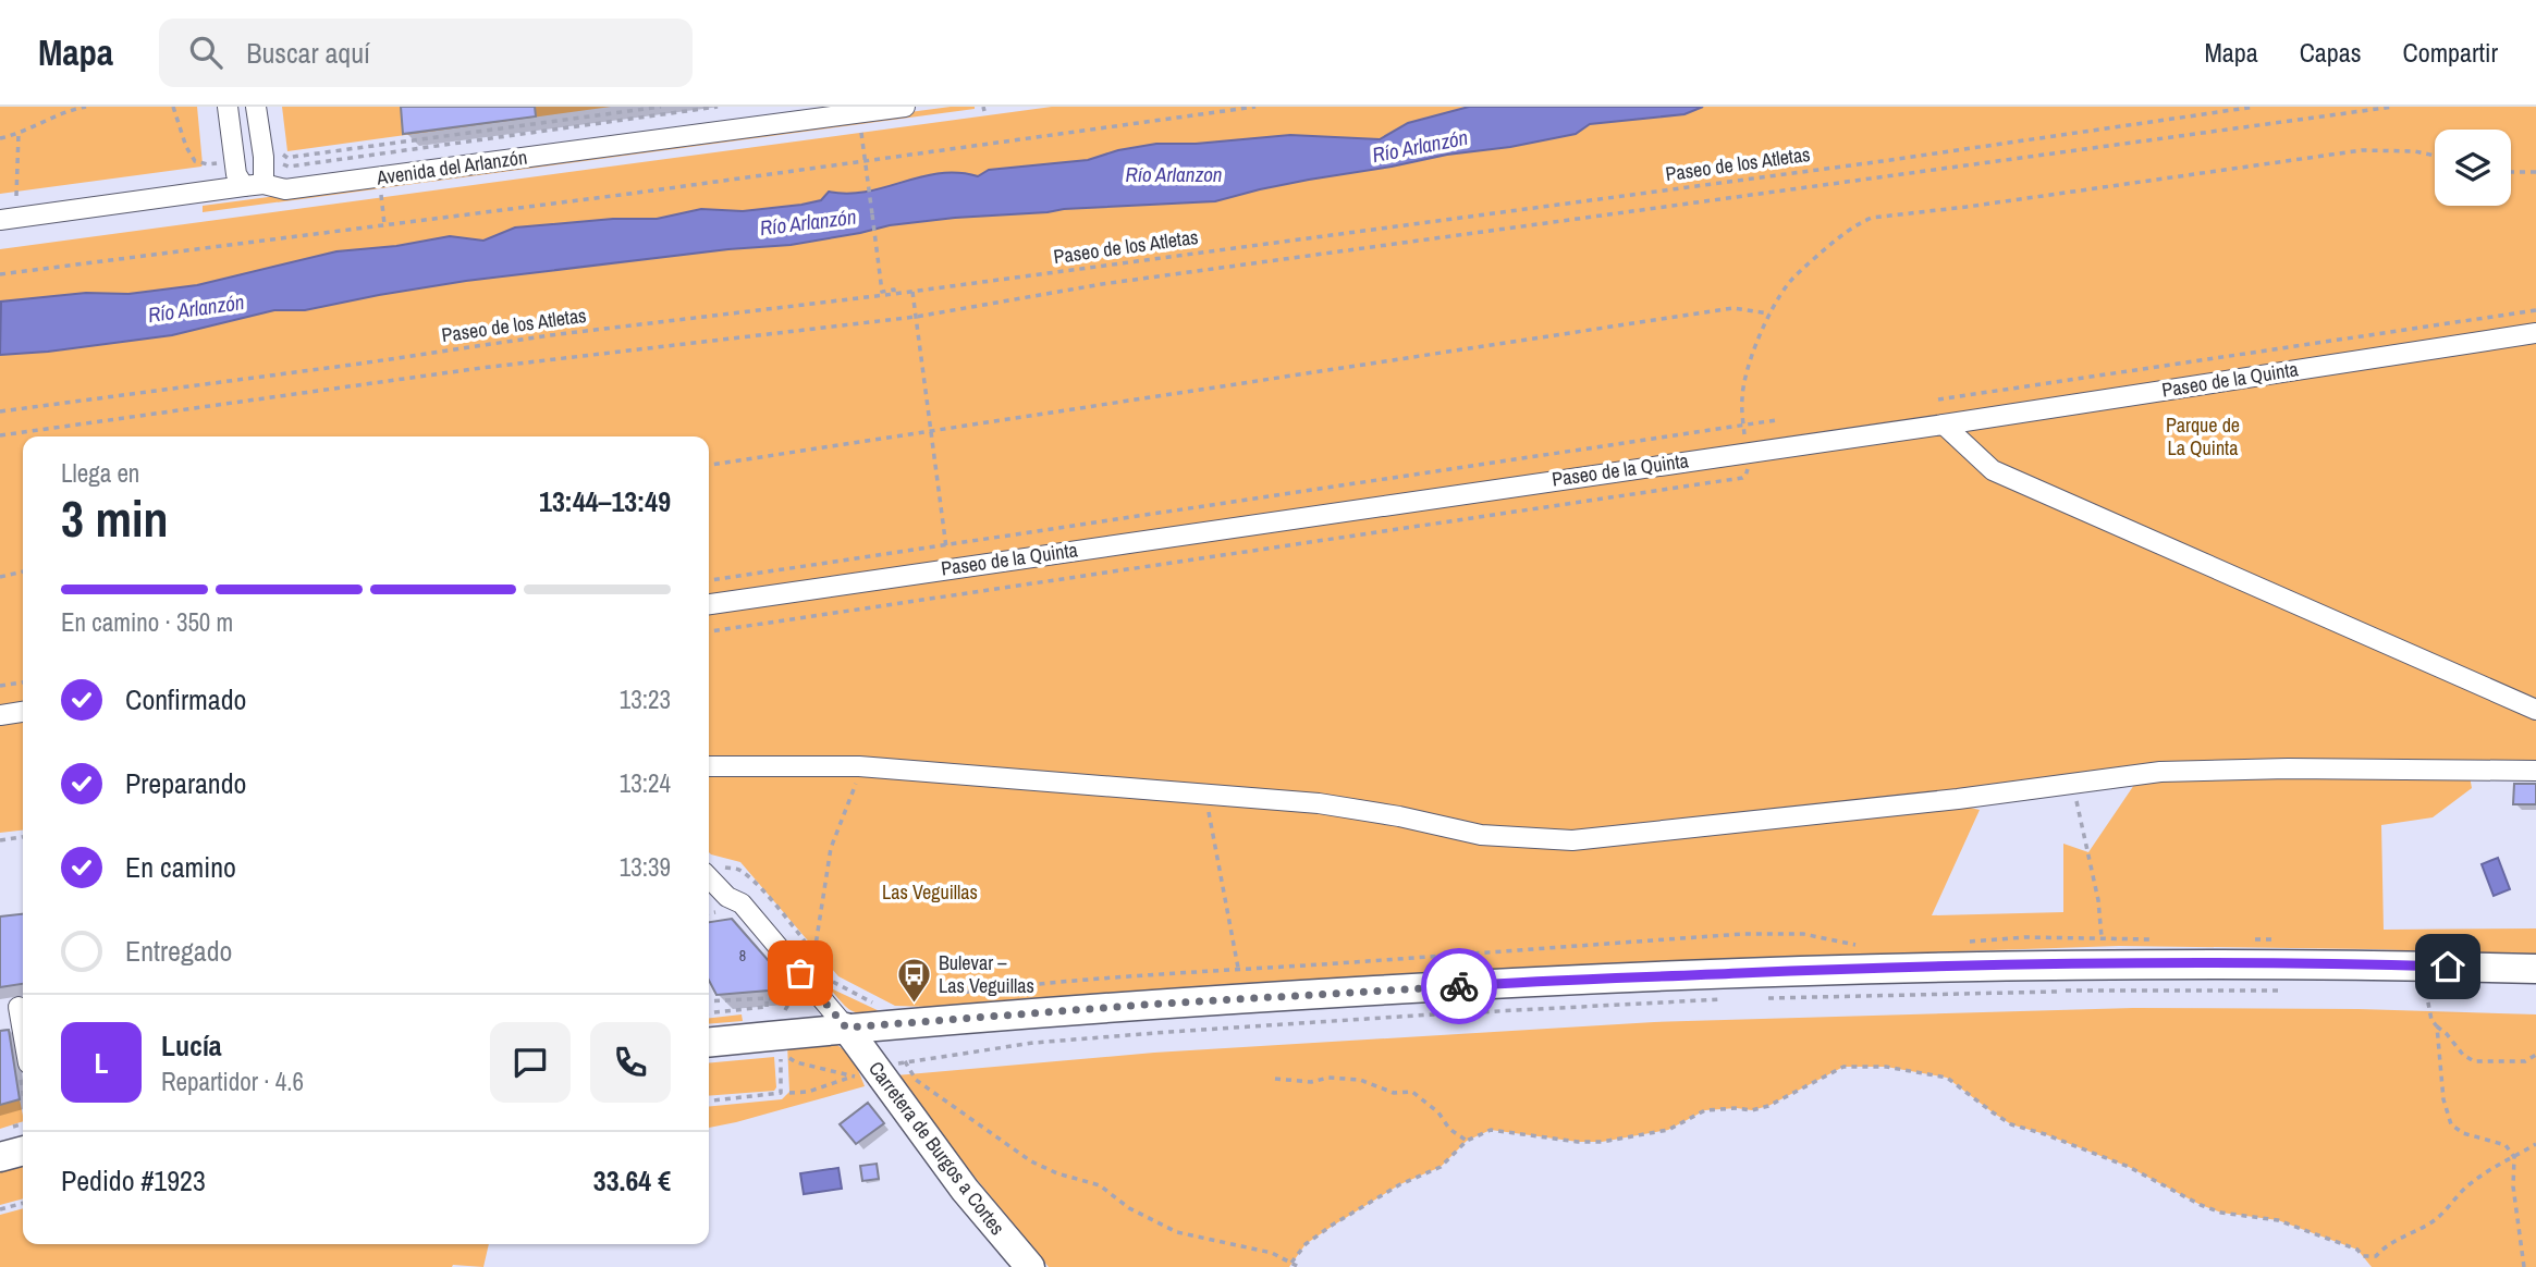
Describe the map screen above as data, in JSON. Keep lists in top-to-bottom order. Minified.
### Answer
{"streets":{"main road":["Carretera de Burgos a Cortes"],"street":["Avenida del Arlanzón","Paseo de la Quinta"],"path":["Paseo de los Atletas"]},"water":["Río Arlanzón","Río Arlanzon"],"parks":["Parque de La Quinta","Las Veguillas"],"places":{"bus stop":["Bulevar – Las Veguillas"]},"house_numbers":["8"],"page":{"header":"Mapa","search":"Buscar aquí","nav":["Mapa","Capas","Compartir"],"heading":["3 min","Llega en","13:44–13:49"],"panel":["Lucía","Repartidor · 4.6","Pedido #1923","33.64 €"],"bar":"En camino · 350 m","list":[["Confirmado","13:23"],["Preparando","13:24"],["En camino","13:39"],"Entregado"],"round":"L"}}
